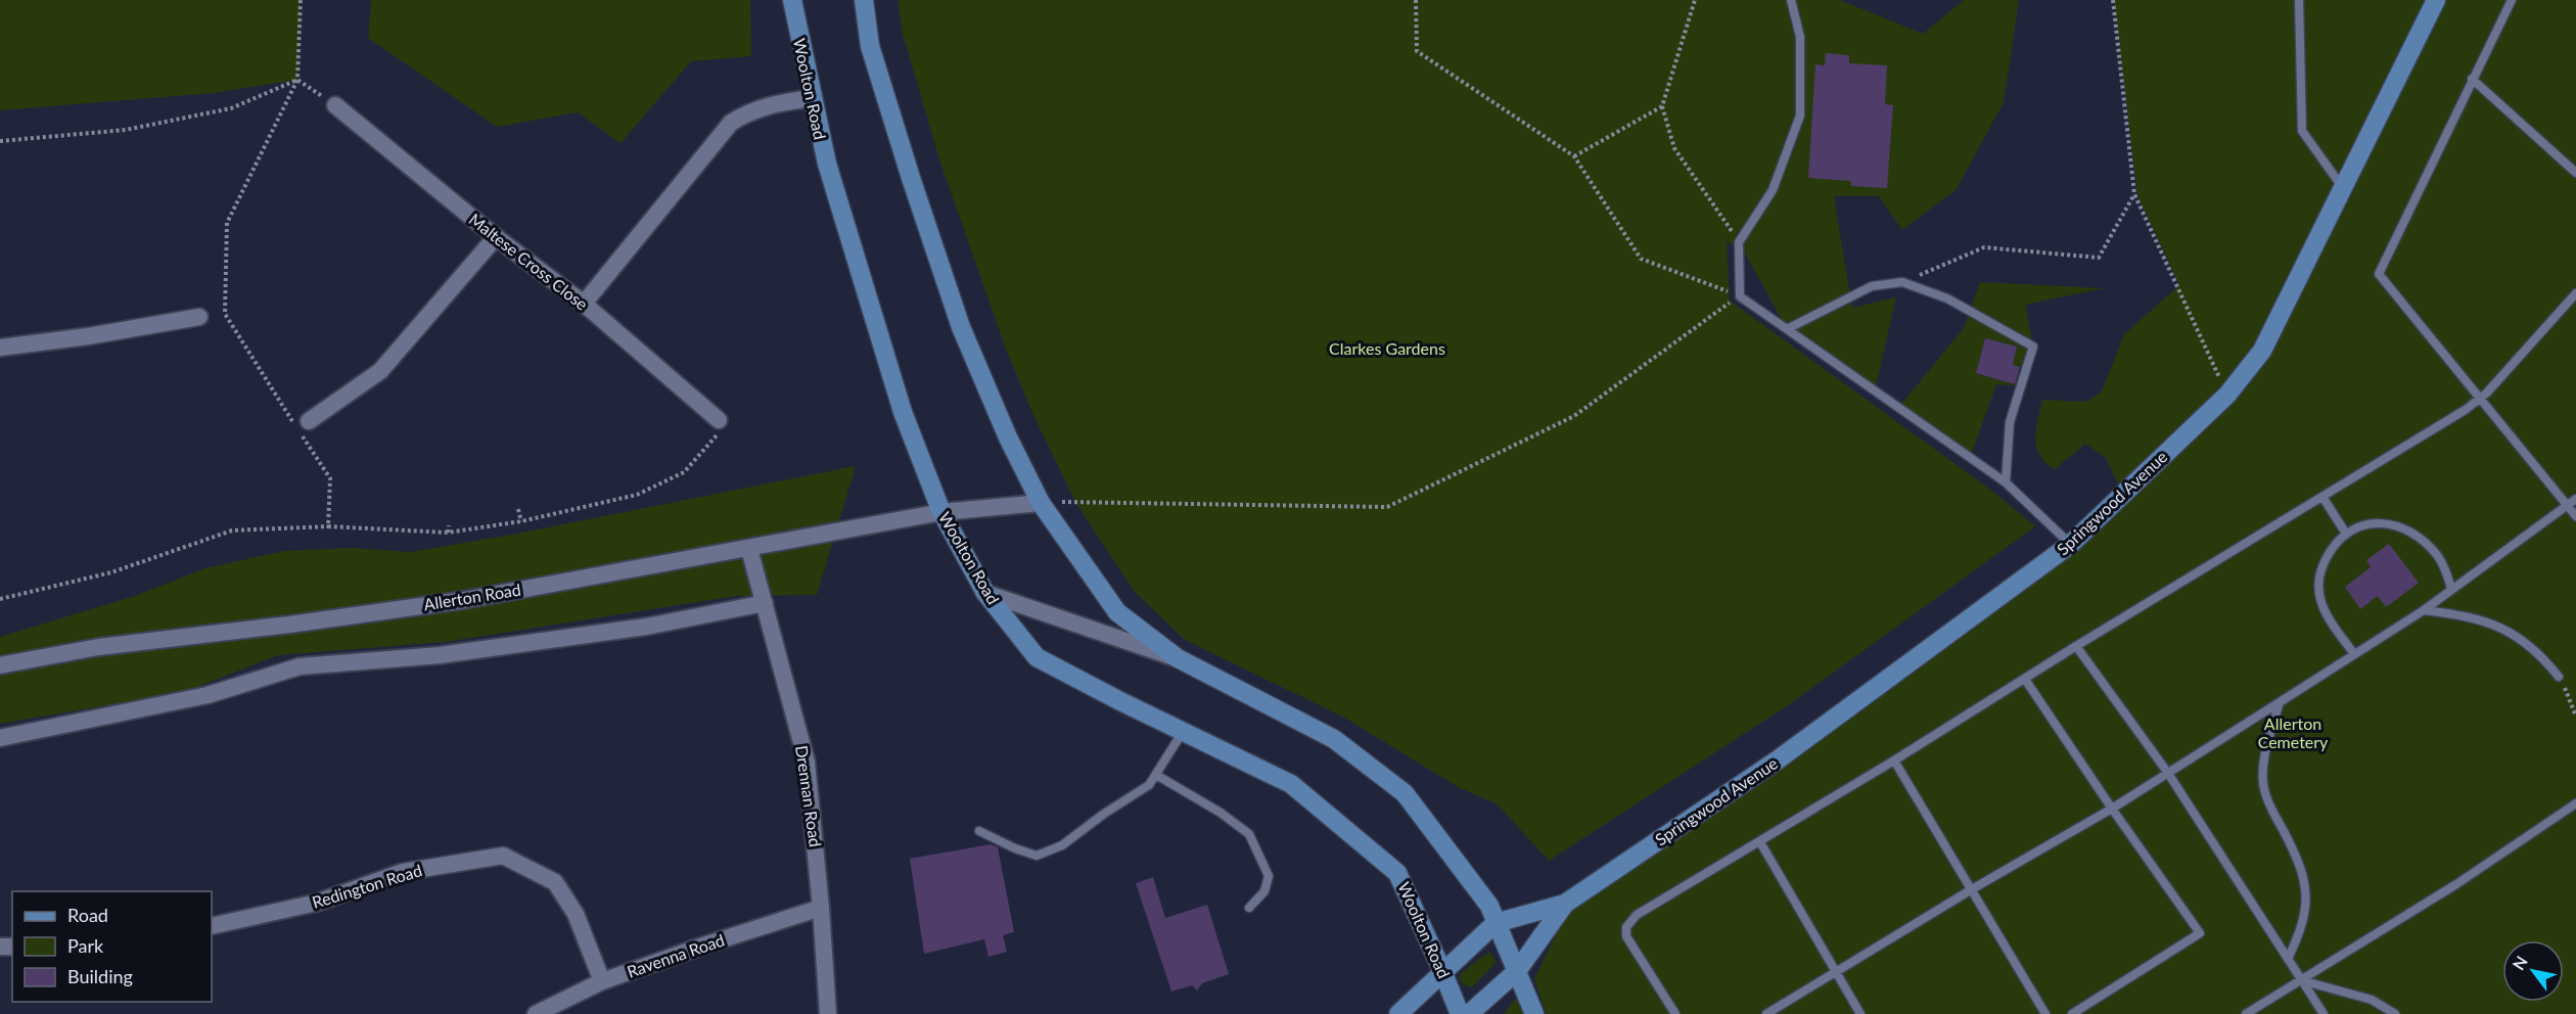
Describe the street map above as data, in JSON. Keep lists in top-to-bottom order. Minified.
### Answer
{"streets":{"main road":["Woolton Road","Springwood Avenue"],"street":["Maltese Cross Close","Allerton Road","Drennan Road","Redington Road","Ravenna Road"]},"crossings":[["Woolton Road","Springwood Avenue"],["Woolton Road","Allerton Road"],["Allerton Road","Drennan Road"],["Drennan Road","Ravenna Road"],["Redington Road","Ravenna Road"]],"parks":["Clarkes Gardens","Allerton Cemetery"],"legend":["Road","Park","Building"],"north":"top left"}
